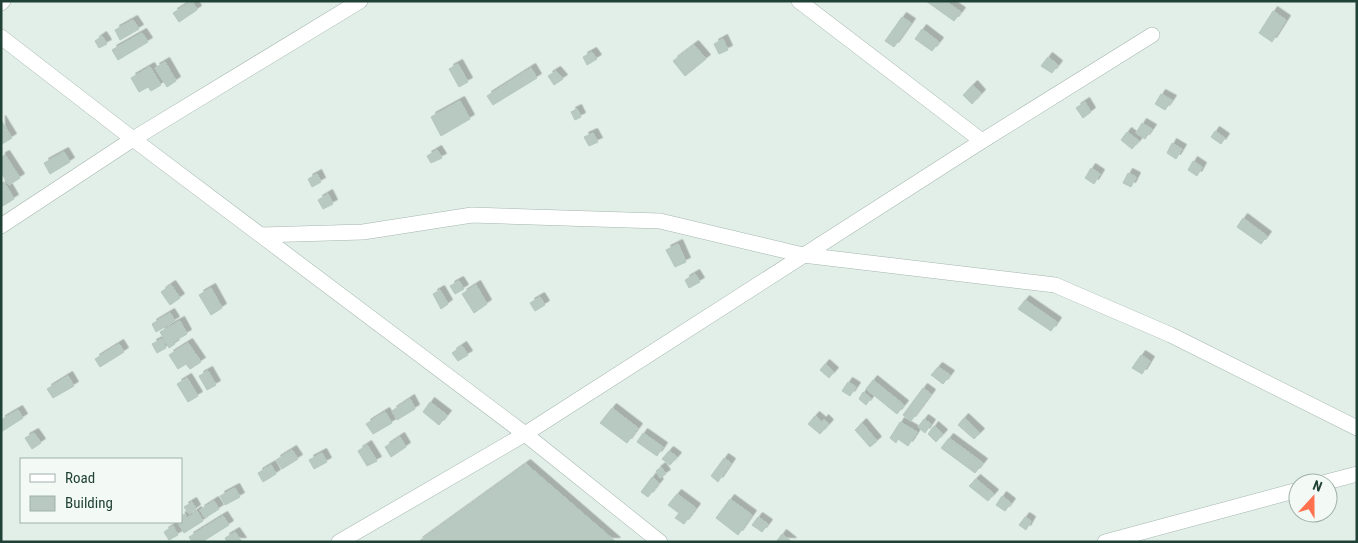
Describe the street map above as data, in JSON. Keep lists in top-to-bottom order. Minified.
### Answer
{"legend":["Road","Building"],"north":"top"}
